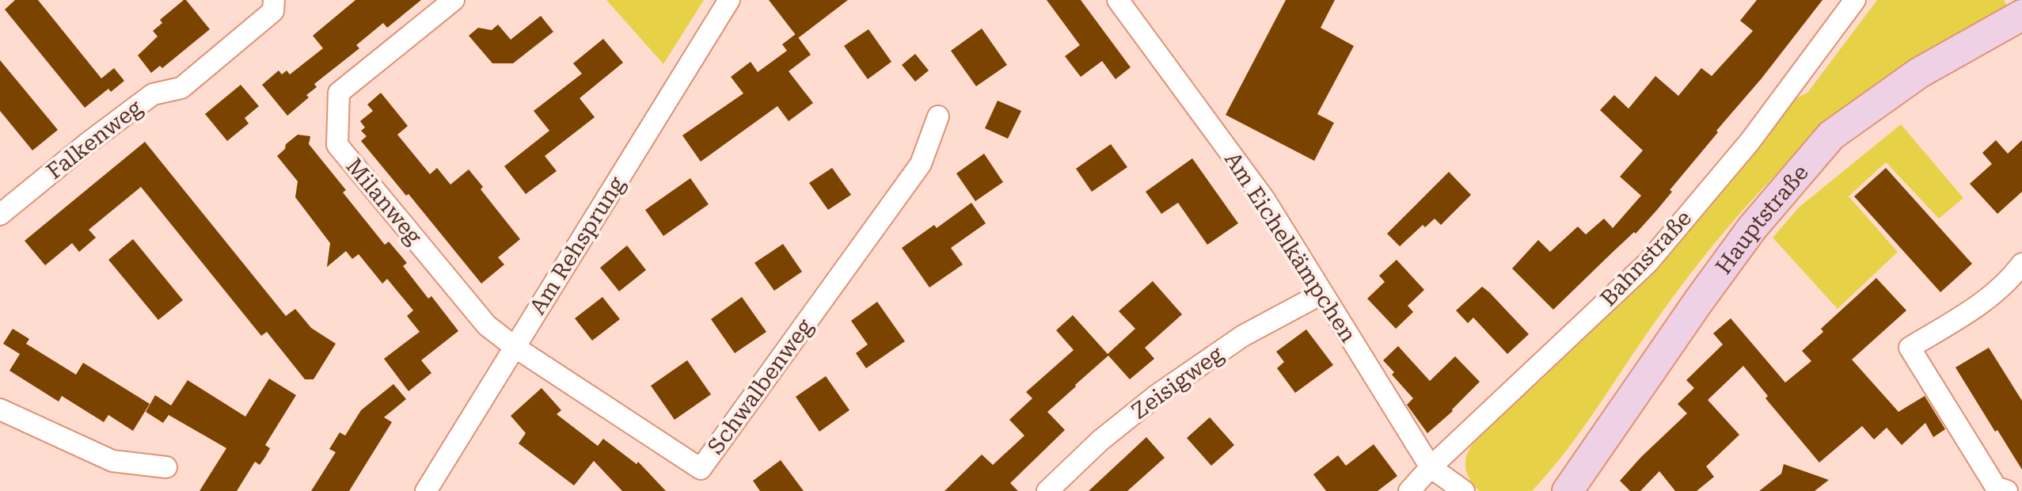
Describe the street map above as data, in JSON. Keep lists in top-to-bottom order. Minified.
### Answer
{"streets":{"main road":["Hauptstraße"],"street":["Falkenweg","Milanweg","Am Rehsprung","Am Eichelkämpchen","Bahnstraße","Zeisigweg","Schwalbenweg"]},"crossings":[["Milanweg","Am Rehsprung"],["Milanweg","Schwalbenweg"],["Am Rehsprung","Schwalbenweg"],["Am Eichelkämpchen","Bahnstraße"],["Am Eichelkämpchen","Zeisigweg"]]}
